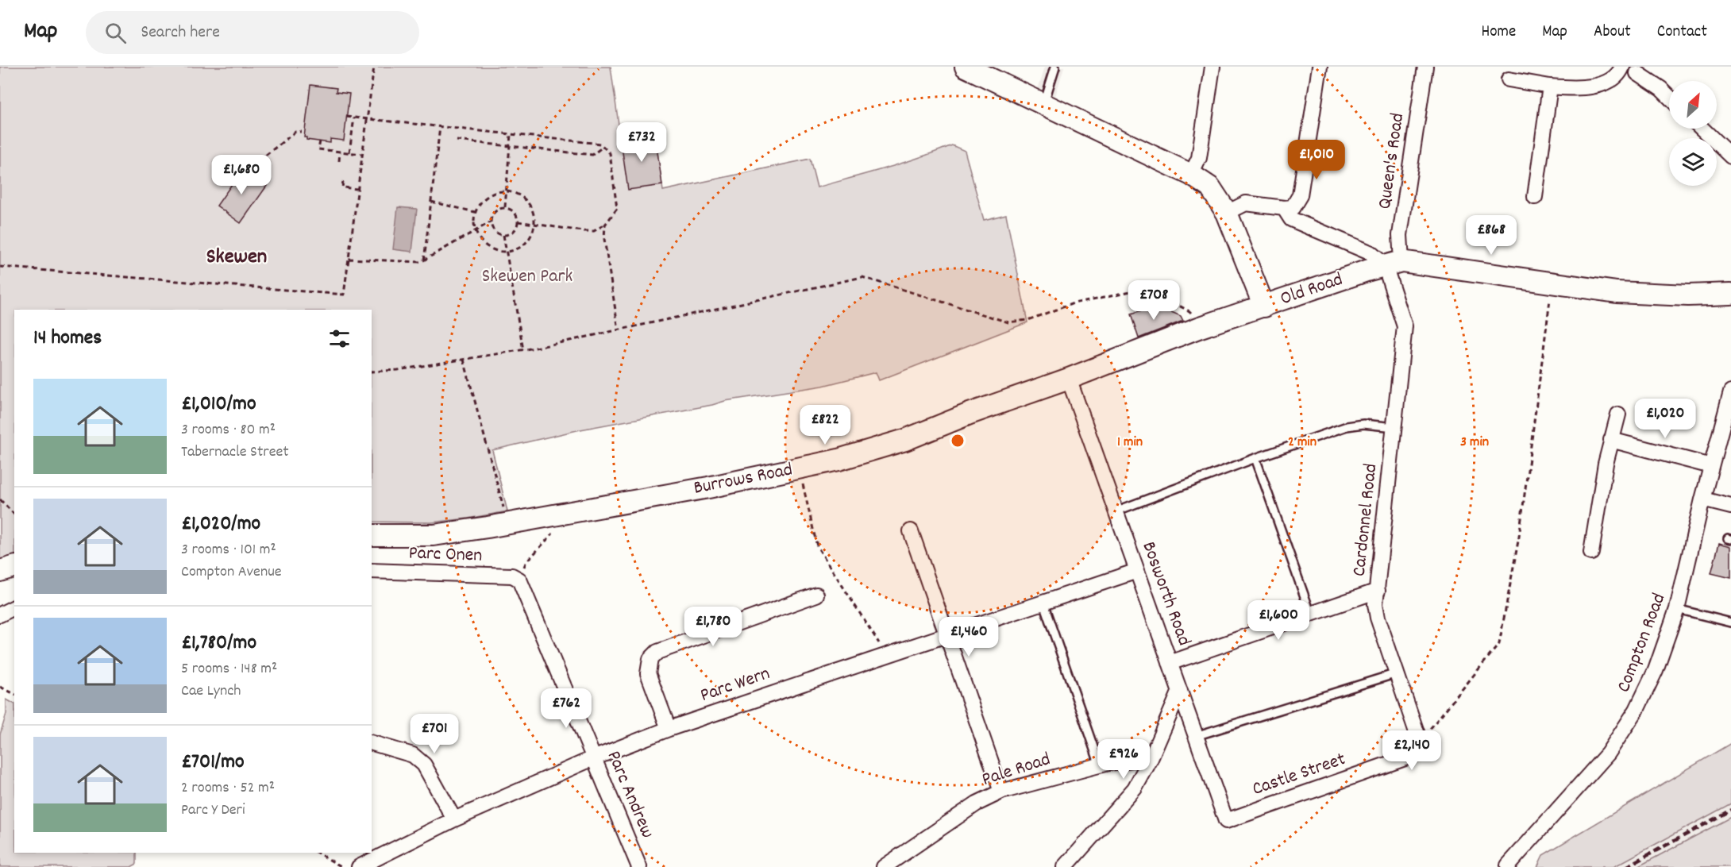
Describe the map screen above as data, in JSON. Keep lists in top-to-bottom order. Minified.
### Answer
{"streets":{"main road":["Old Road","Burrows Road"],"street":["Queen's Road","Cardonnel Road","Parc Onen","Bosworth Road","Compton Road","Parc Wern","Pale Road","Castle Street","Parc Andrew"]},"crossings":[["Queen's Road","Old Road"],["Queen's Road","Cardonnel Road"],["Old Road","Burrows Road"],["Old Road","Cardonnel Road"],["Burrows Road","Bosworth Road"],["Cardonnel Road","Bosworth Road"],["Parc Onen","Parc Andrew"],["Bosworth Road","Parc Wern"],["Bosworth Road","Castle Street"],["Parc Wern","Parc Andrew"]],"districts":["Skewen"],"parks":["Skewen Park"],"north":"top right","page":{"header":"Map","search":"Search here","nav":["Home","Map","About","Contact"],"price":["£732","£1,010","£1,680","£868","£708","£1,020","£822","£1,600","£1,780","£1,460","£762","£701","£2,140","£926"],"heading":"14 homes","list":[{"name":"£1,010/mo","note":"3 rooms · 80 m² · Tabernacle Street"},{"name":"£1,020/mo","note":"3 rooms · 101 m² · Compton Avenue"},{"name":"£1,780/mo","note":"5 rooms · 148 m² · Cae Lynch"},{"name":"£701/mo","note":"2 rooms · 52 m² · Parc Y Deri"}]},"rings":["1 min","2 min","3 min"]}
